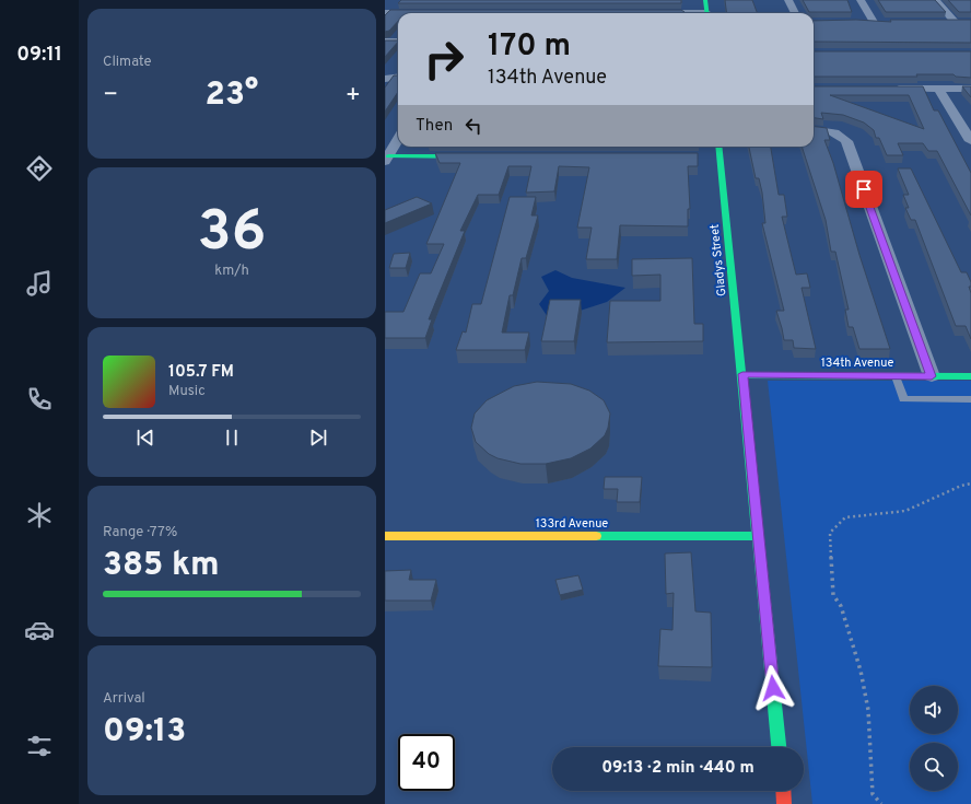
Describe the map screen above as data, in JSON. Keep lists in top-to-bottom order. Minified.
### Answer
{"streets":{"street":["Gladys Street","134th Avenue","133rd Avenue"]},"crossings":[["Gladys Street","134th Avenue"],["Gladys Street","133rd Avenue"]],"page":{"tabs":"09:11","tile":["Climate",["36","km/h"],["Range · 77%","385 km"],["Arrival","09:13"]],"turn":["170 m","134th Avenue"],"heat":["−","23°","+"],"then":"Then","song":["105.7 FM","Music"],"limit":"40","trip":"09:13 · 2 min · 440 m"}}
